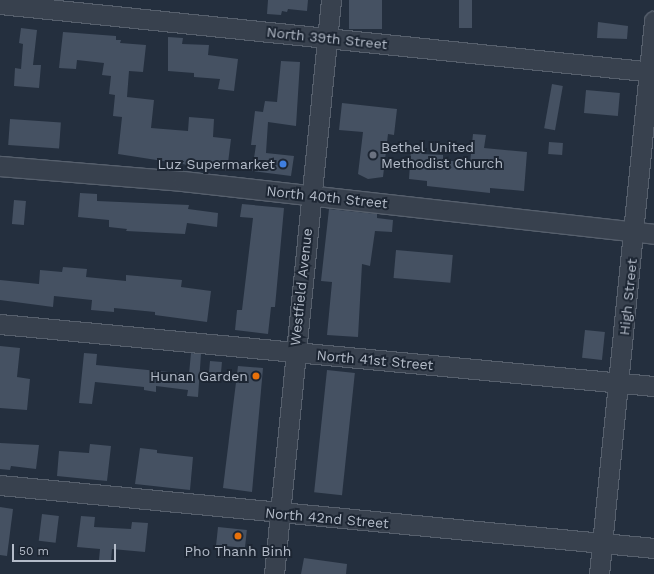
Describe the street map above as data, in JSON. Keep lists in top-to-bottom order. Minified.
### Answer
{"streets":{"street":["North 39th Street","North 40th Street","Westfield Avenue","High Street","North 41st Street","North 42nd Street"]},"crossings":[["North 39th Street","Westfield Avenue"],["North 39th Street","High Street"],["North 40th Street","Westfield Avenue"],["North 40th Street","High Street"],["Westfield Avenue","North 41st Street"],["Westfield Avenue","North 42nd Street"],["High Street","North 41st Street"],["High Street","North 42nd Street"]],"places":["Bethel United Methodist Church","Luz Supermarket","Hunan Garden","Pho Thanh Binh"],"scale_bar":"50 m"}
